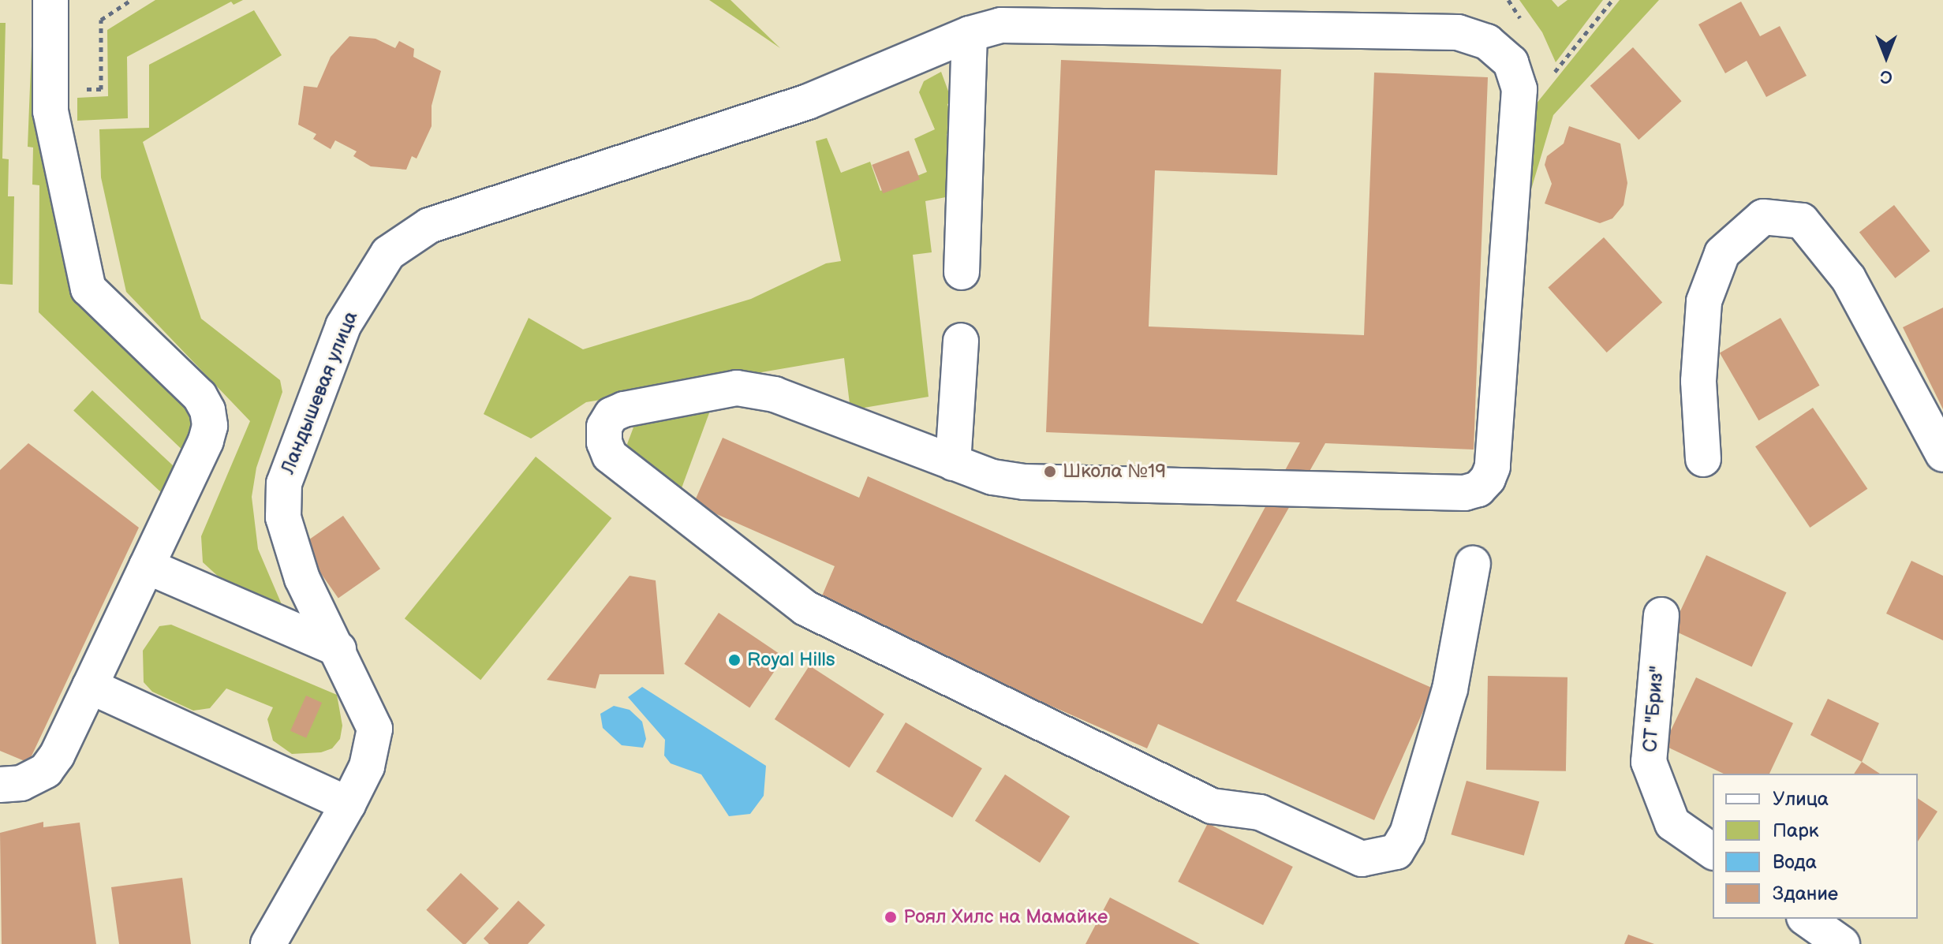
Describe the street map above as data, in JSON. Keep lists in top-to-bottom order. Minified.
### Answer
{"streets":{"street":["Ландышевая улица","СТ \"Бриз\""]},"places":["Школа №19","Royal Hills","Роял Хилс на Мамайке"],"legend":["Улица","Парк","Вода","Здание"],"north":"bottom"}
